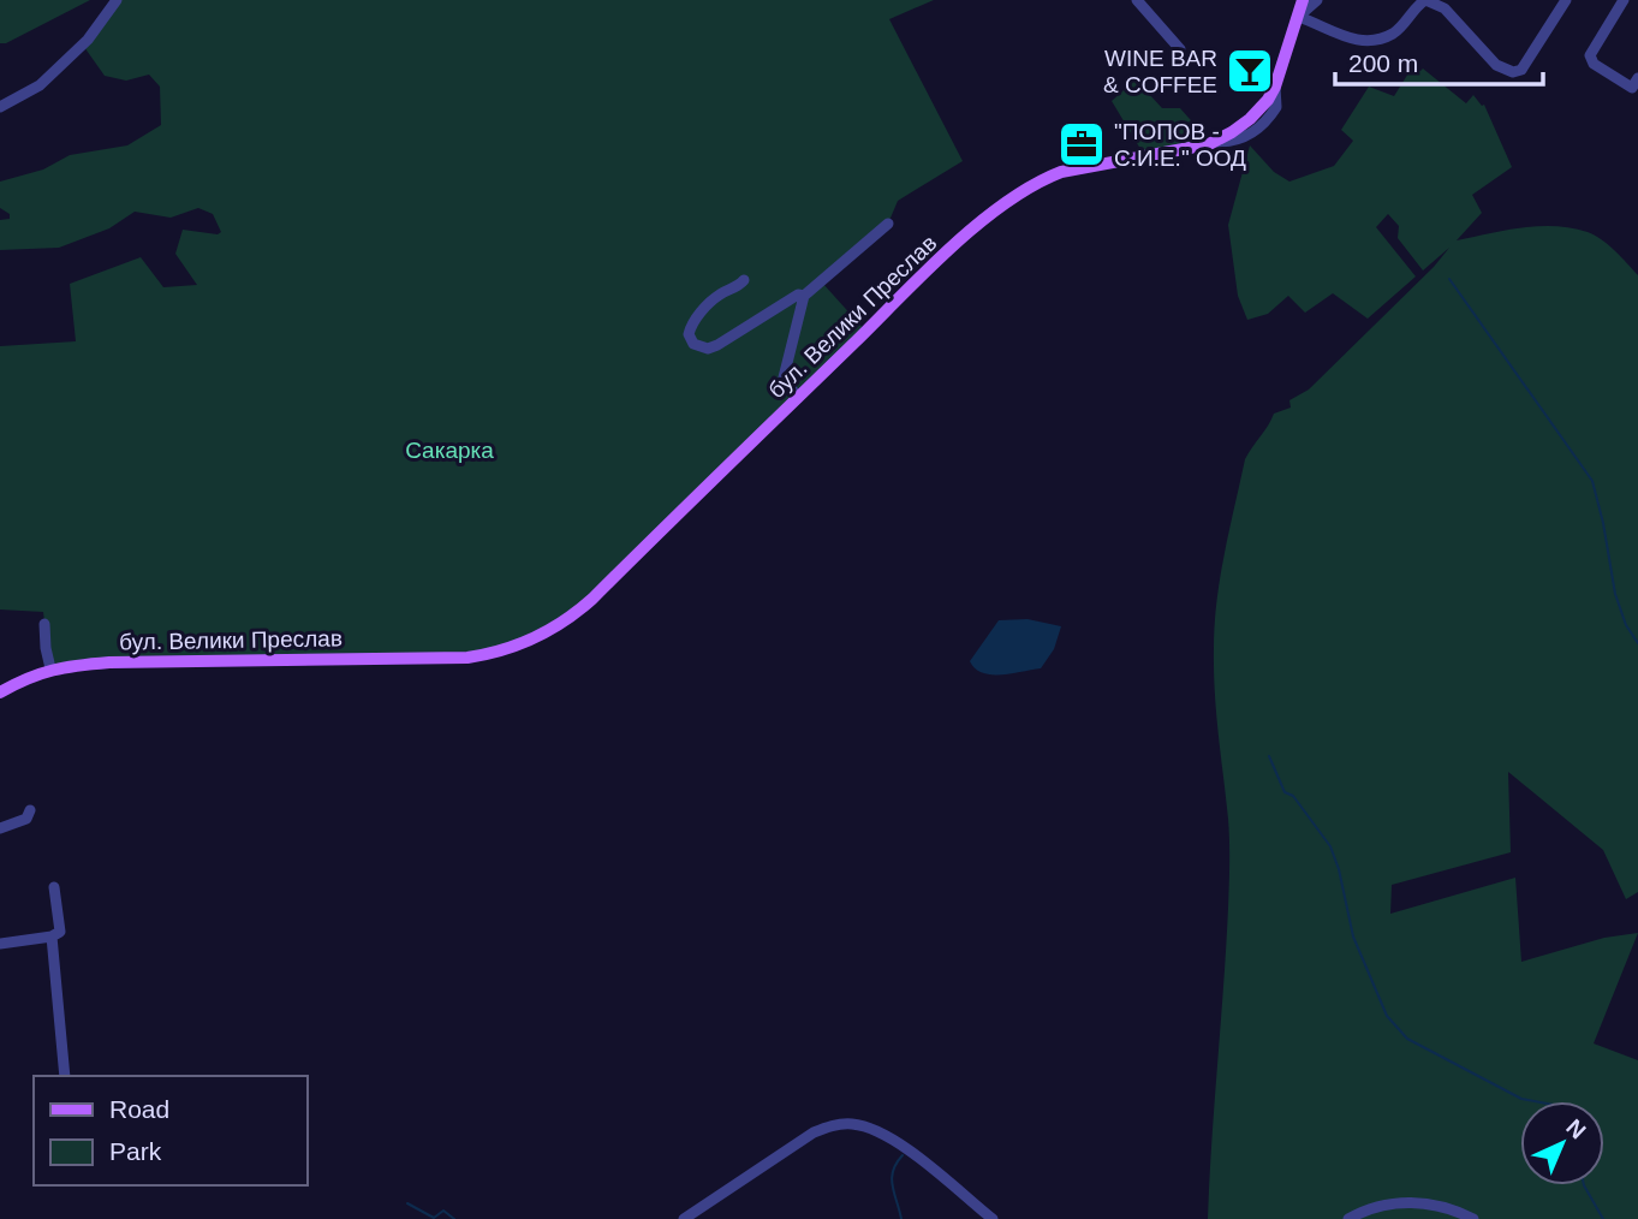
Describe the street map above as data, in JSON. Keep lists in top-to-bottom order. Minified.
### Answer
{"streets":{"main road":["бул. Велики Преслав"]},"parks":["Сакарка"],"places":{"bar":["WINE BAR & COFFEE"],"office":["\"ПОПОВ - С.И.Е.\" ООД"]},"legend":["Road","Park"],"scale_bar":"200 m","north":"top right"}
